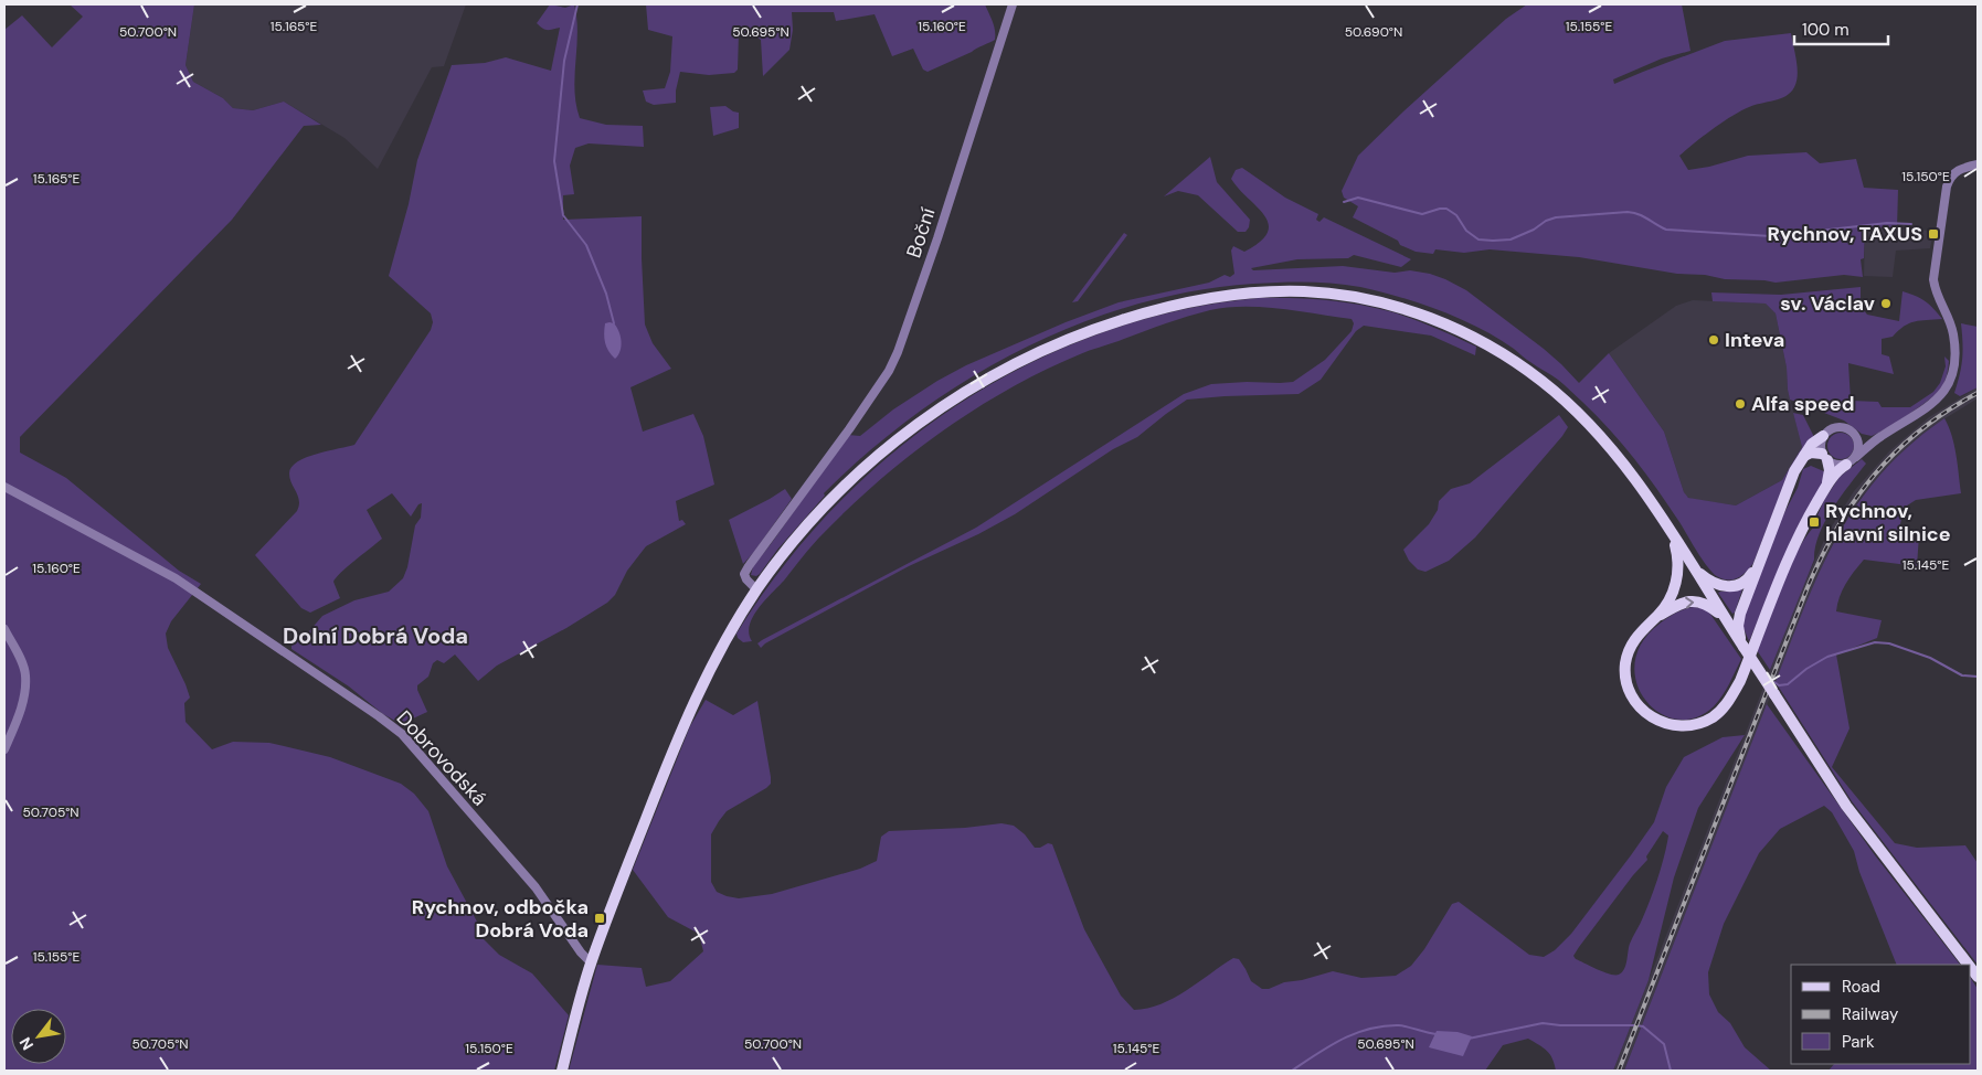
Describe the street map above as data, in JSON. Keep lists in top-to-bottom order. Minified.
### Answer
{"streets":{"street":["Boční","Dobrovodská"]},"districts":["Dolní Dobrá Voda"],"places":{"transit":["Rychnov, TAXUS","Rychnov, hlavní silnice","Rychnov, odbočka Dobrá Voda"],"other":["sv. Václav","Inteva","Alfa speed"]},"legend":["Road","Railway","Park"],"scale_bar":"100 m","north":"bottom left","coordinates":["15.165°E","15.160°E","15.155°E","50.700°N","50.695°N","50.690°N","15.150°E","15.145°E","50.705°N"]}
